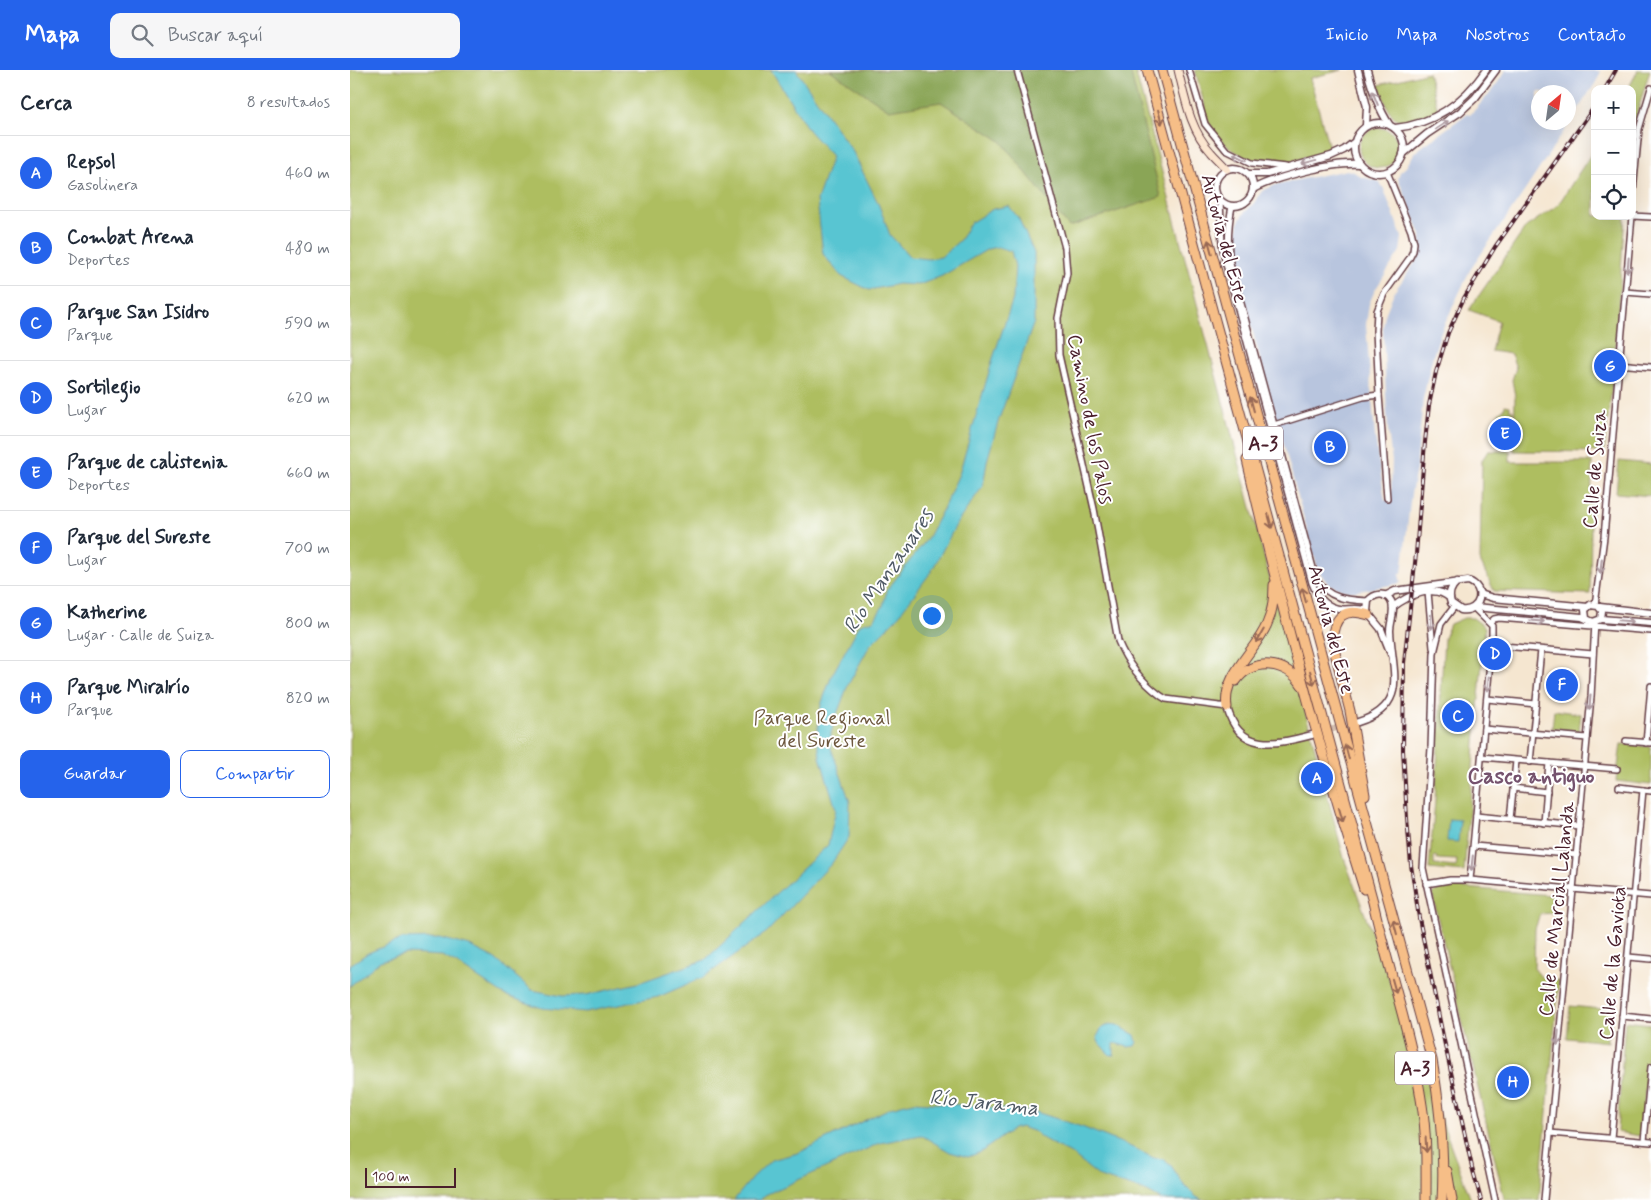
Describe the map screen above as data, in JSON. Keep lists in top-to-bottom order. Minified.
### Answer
{"streets":{"highway":["Autovía del Este","A-3"],"street":["Camino de los Palos","Calle de Suiza","Calle de Marcial Lalanda","Calle de la Gaviota"]},"one_way":["Calle de Suiza","Calle de Marcial Lalanda"],"districts":["Casco antiguo"],"water":["Río Manzanares","Río Jarama"],"parks":["Parque Regional del Sureste"],"scale_bar":"100 m","north":"top right","page":{"header":"Mapa","search":"Buscar aquí","nav":["Inicio","Mapa","Nosotros","Contacto"],"heading":["Cerca","8 resultados"],"map_buttons":["+","−"],"list":[{"mark":"A","name":"Repsol","note":"Gasolinera","value":"460 m"},{"mark":"B","name":"Combat Arena","note":"Deportes","value":"480 m"},{"mark":"C","name":"Parque San Isidro","note":"Parque","value":"590 m"},{"mark":"D","name":"Sortilegio","note":"Lugar","value":"620 m"},{"mark":"E","name":"Parque de calistenia","note":"Deportes","value":"660 m"},{"mark":"F","name":"Parque del Sureste","note":"Lugar","value":"700 m"},{"mark":"G","name":"Katherine","note":"Lugar · Calle de Suiza","value":"800 m"},{"mark":"H","name":"Parque Miralrío","note":"Parque","value":"820 m"}],"pins":["G","E","B","D","F","C","A","H"],"buttons":["Guardar","Compartir"],"scale":"100 m"}}
